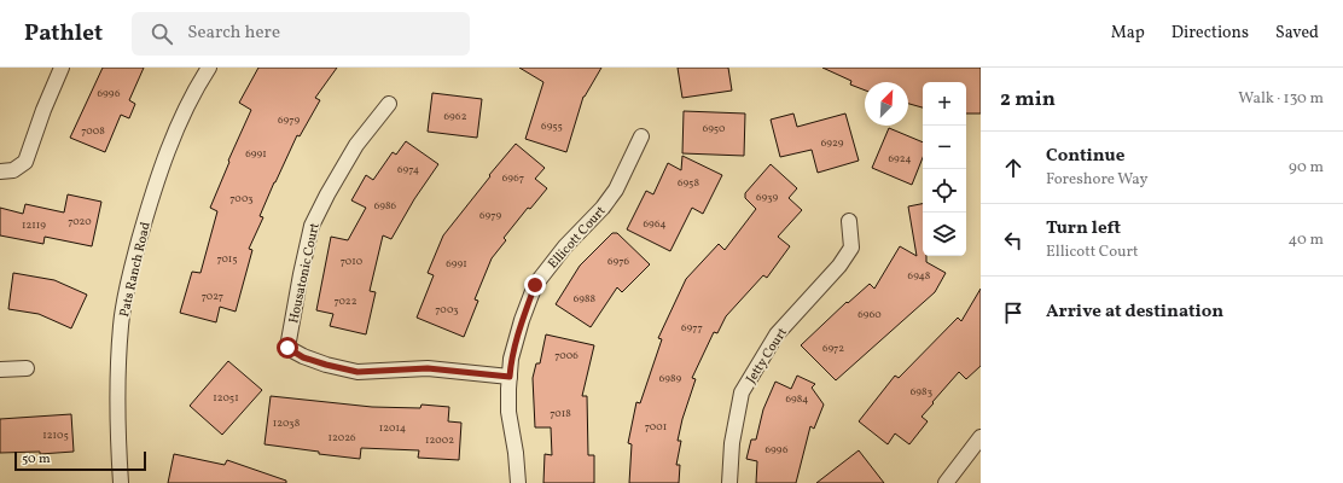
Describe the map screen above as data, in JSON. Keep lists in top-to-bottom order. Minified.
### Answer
{"streets":{"street":["Ellicott Court","Pats Ranch Road","Housatonic Court","Jetty Court"]},"crossings":[["Ellicott Court","Housatonic Court"]],"house_numbers":["6996","6962","6979","6955","6950","7008","6929","6991","6924","6974","6967","6958","6939","7003","6986","6979","7020","6964","12119","7015","7010","6976","6991","6948","7027","6988","7022","7003","6960","6977","6972","7006","6989","6983","12051","6984","7018","12038","7001","12014","12105","12026","12002","6996"],"scale_bar":"50 m","north":"top right","page":{"header":"Pathlet","search":"Search here","nav":["Map","Directions","Saved"],"heading":["2 min","Walk · 130 m"],"map_buttons":["+","−"],"list":[["Continue","Foreshore Way","90 m"],["Turn left","Ellicott Court","40 m"],"Arrive at destination"],"scale":"50 m"}}
